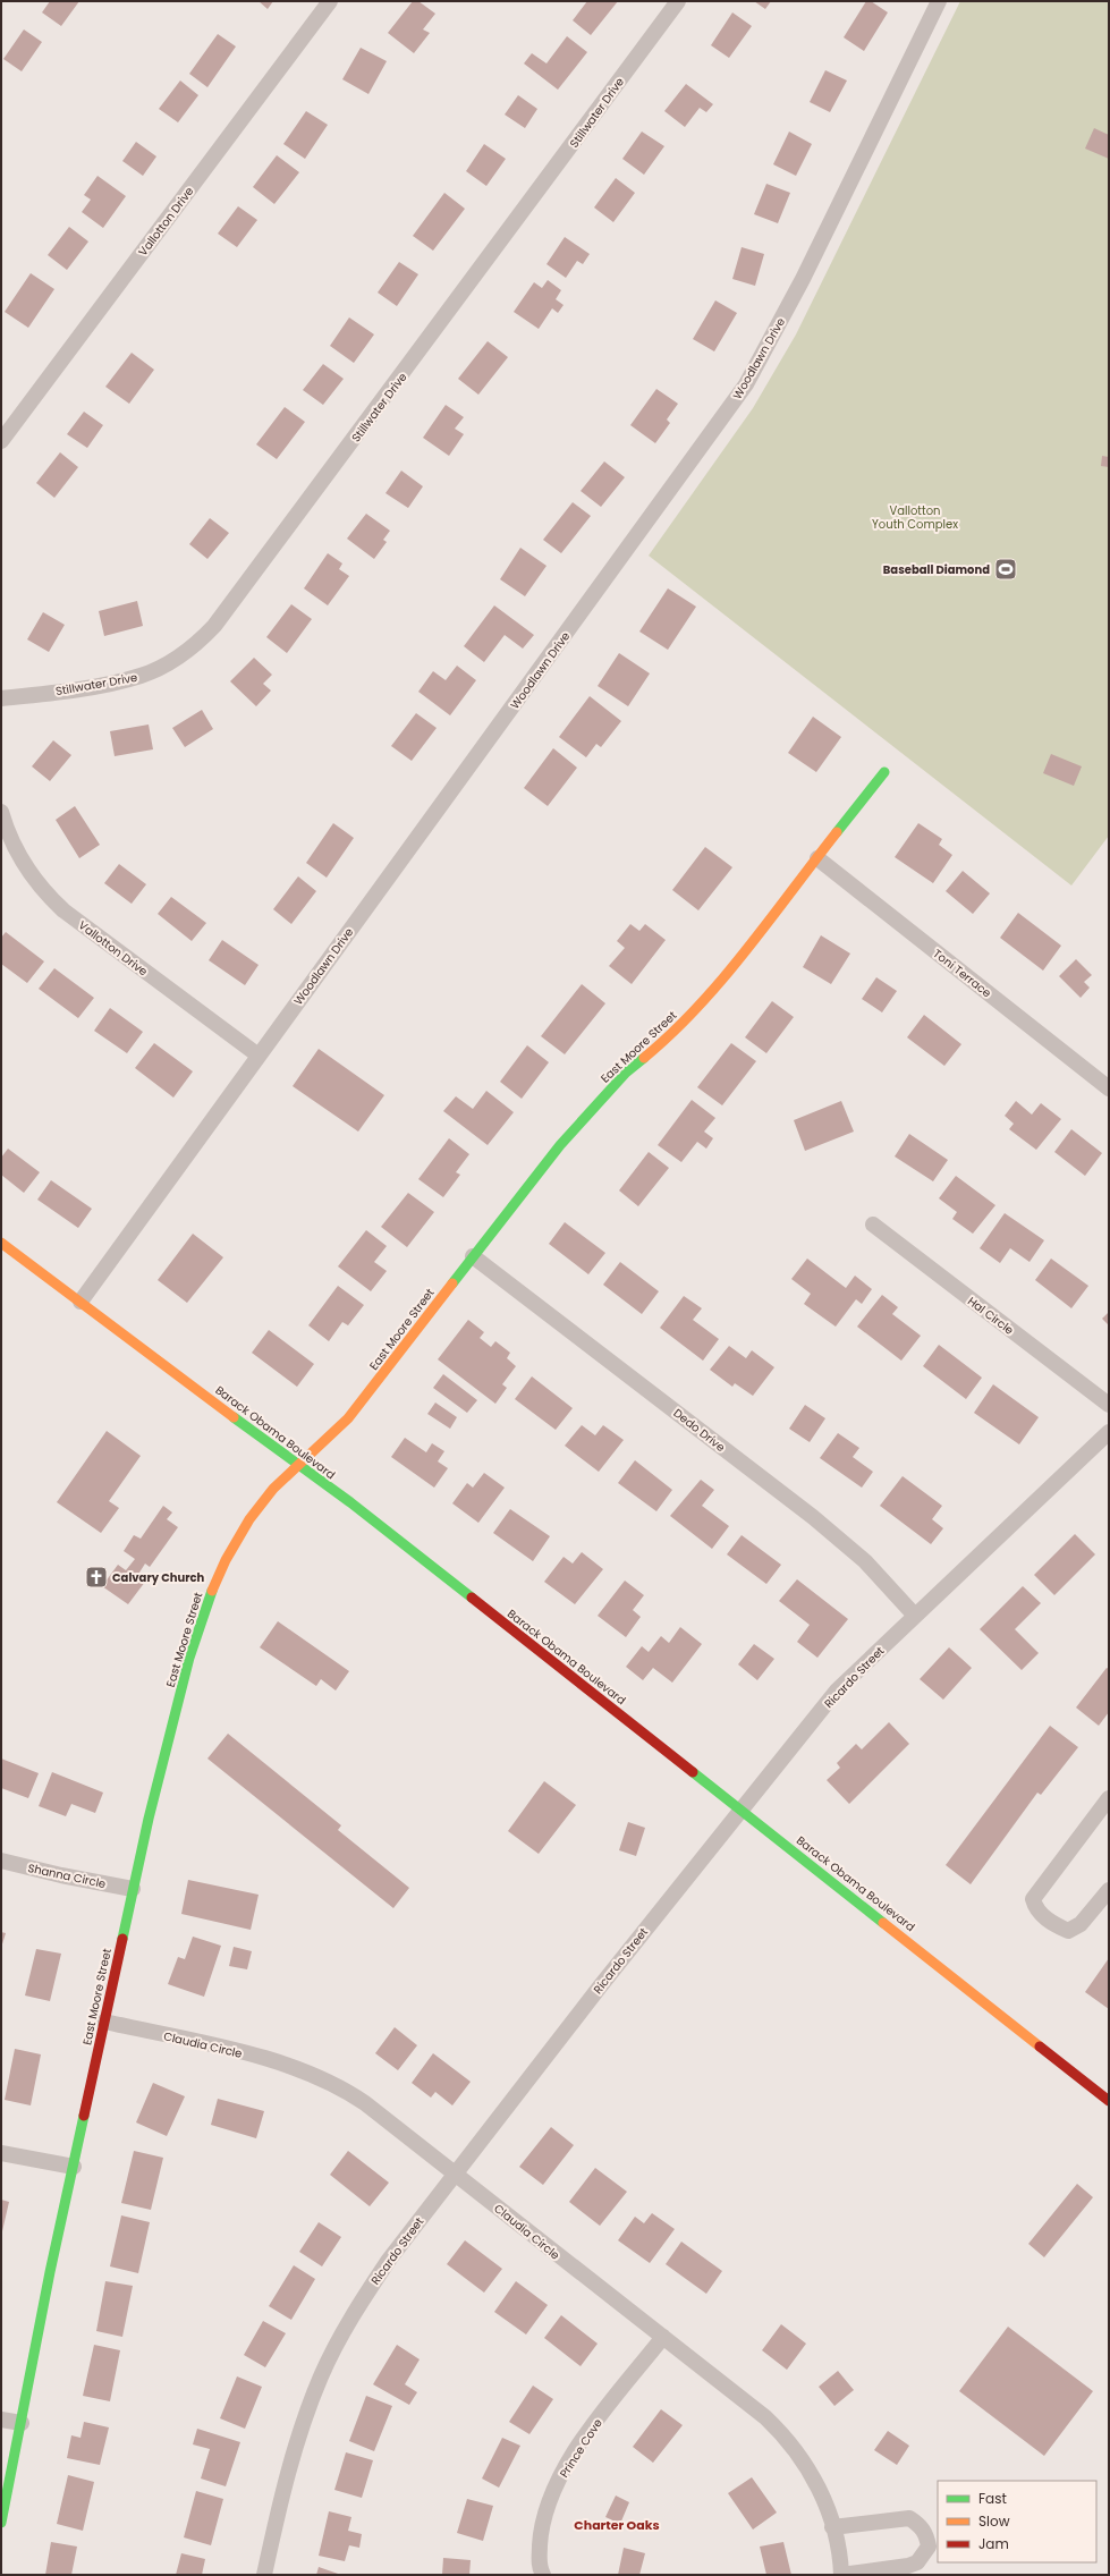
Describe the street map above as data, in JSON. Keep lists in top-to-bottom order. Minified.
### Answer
{"streets":{"street":["Stillwater Drive","Vallotton Drive","Woodlawn Drive","Toni Terrace","East Moore Street","Hal Circle","Dedo Drive","Barack Obama Boulevard","Ricardo Street","Shanna Circle","Claudia Circle","Prince Cove"]},"crossings":[["Vallotton Drive","Woodlawn Drive"],["Woodlawn Drive","Barack Obama Boulevard"],["Toni Terrace","East Moore Street"],["East Moore Street","Dedo Drive"],["East Moore Street","Barack Obama Boulevard"],["East Moore Street","Shanna Circle"],["East Moore Street","Claudia Circle"],["Dedo Drive","Ricardo Street"],["Barack Obama Boulevard","Ricardo Street"],["Ricardo Street","Claudia Circle"],["Claudia Circle","Prince Cove"]],"districts":["Charter Oaks"],"parks":["Vallotton Youth Complex"],"places":{"sports":["Baseball Diamond"],"church":["Calvary Church"]},"legend":["Fast","Slow","Jam"]}
